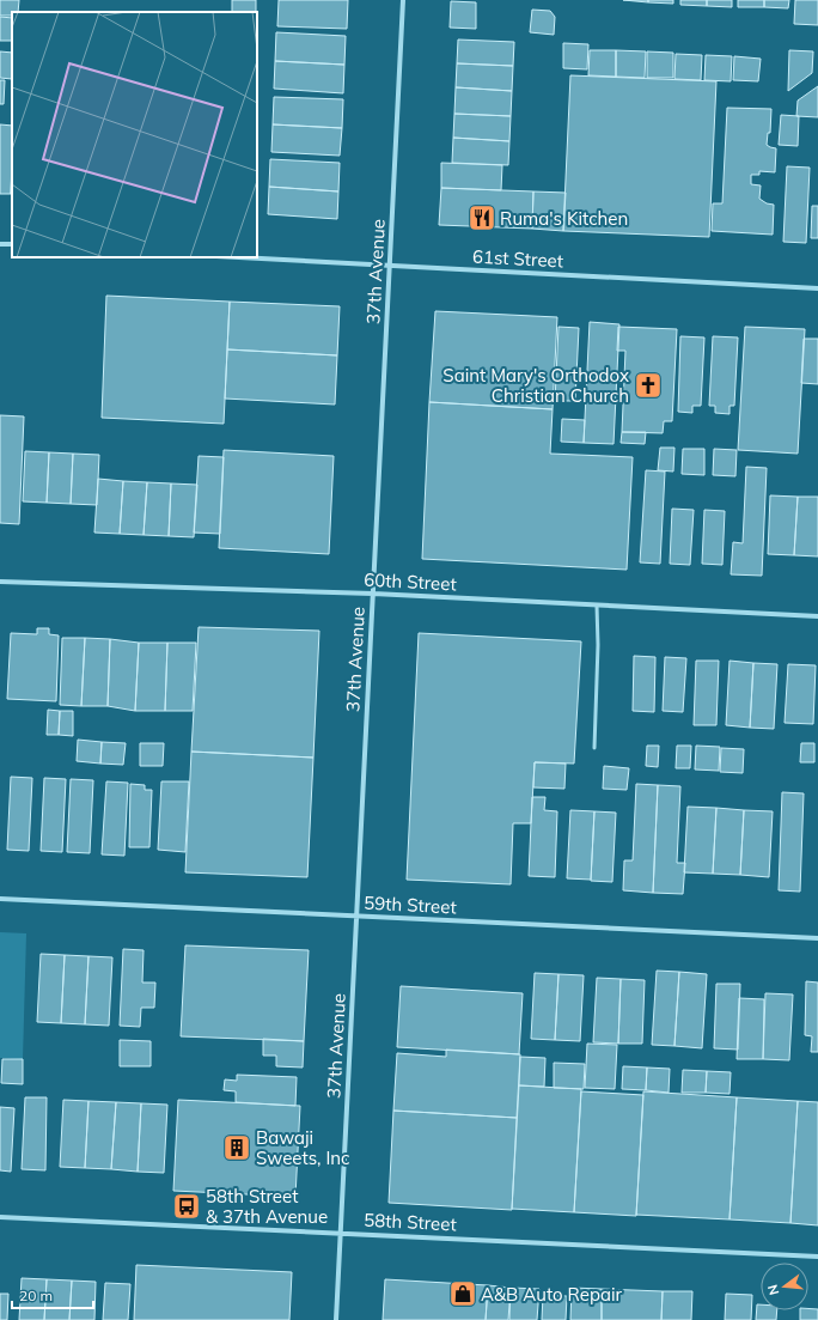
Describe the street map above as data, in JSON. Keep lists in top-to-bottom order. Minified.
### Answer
{"streets":{"street":["61st Street","37th Avenue","60th Street","59th Street","58th Street"]},"crossings":[["61st Street","37th Avenue"],["37th Avenue","60th Street"],["37th Avenue","59th Street"],["37th Avenue","58th Street"]],"places":{"restaurant":["Ruma's Kitchen"],"church":["Saint Mary's Orthodox Christian Church"],"building":["Bawaji Sweets, Inc"],"bus stop":["58th Street & 37th Avenue"],"shop":["A&B Auto Repair"]},"scale_bar":"20 m","north":"left"}
